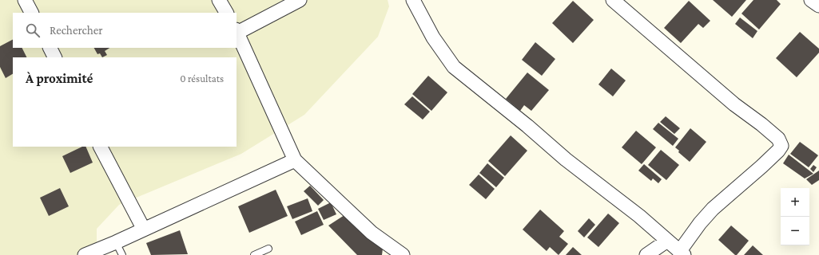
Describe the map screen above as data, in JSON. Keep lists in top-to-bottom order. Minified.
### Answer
{"page":{"search":"Rechercher","heading":["À proximité","0 résultats"],"map_buttons":["+","−"]}}
